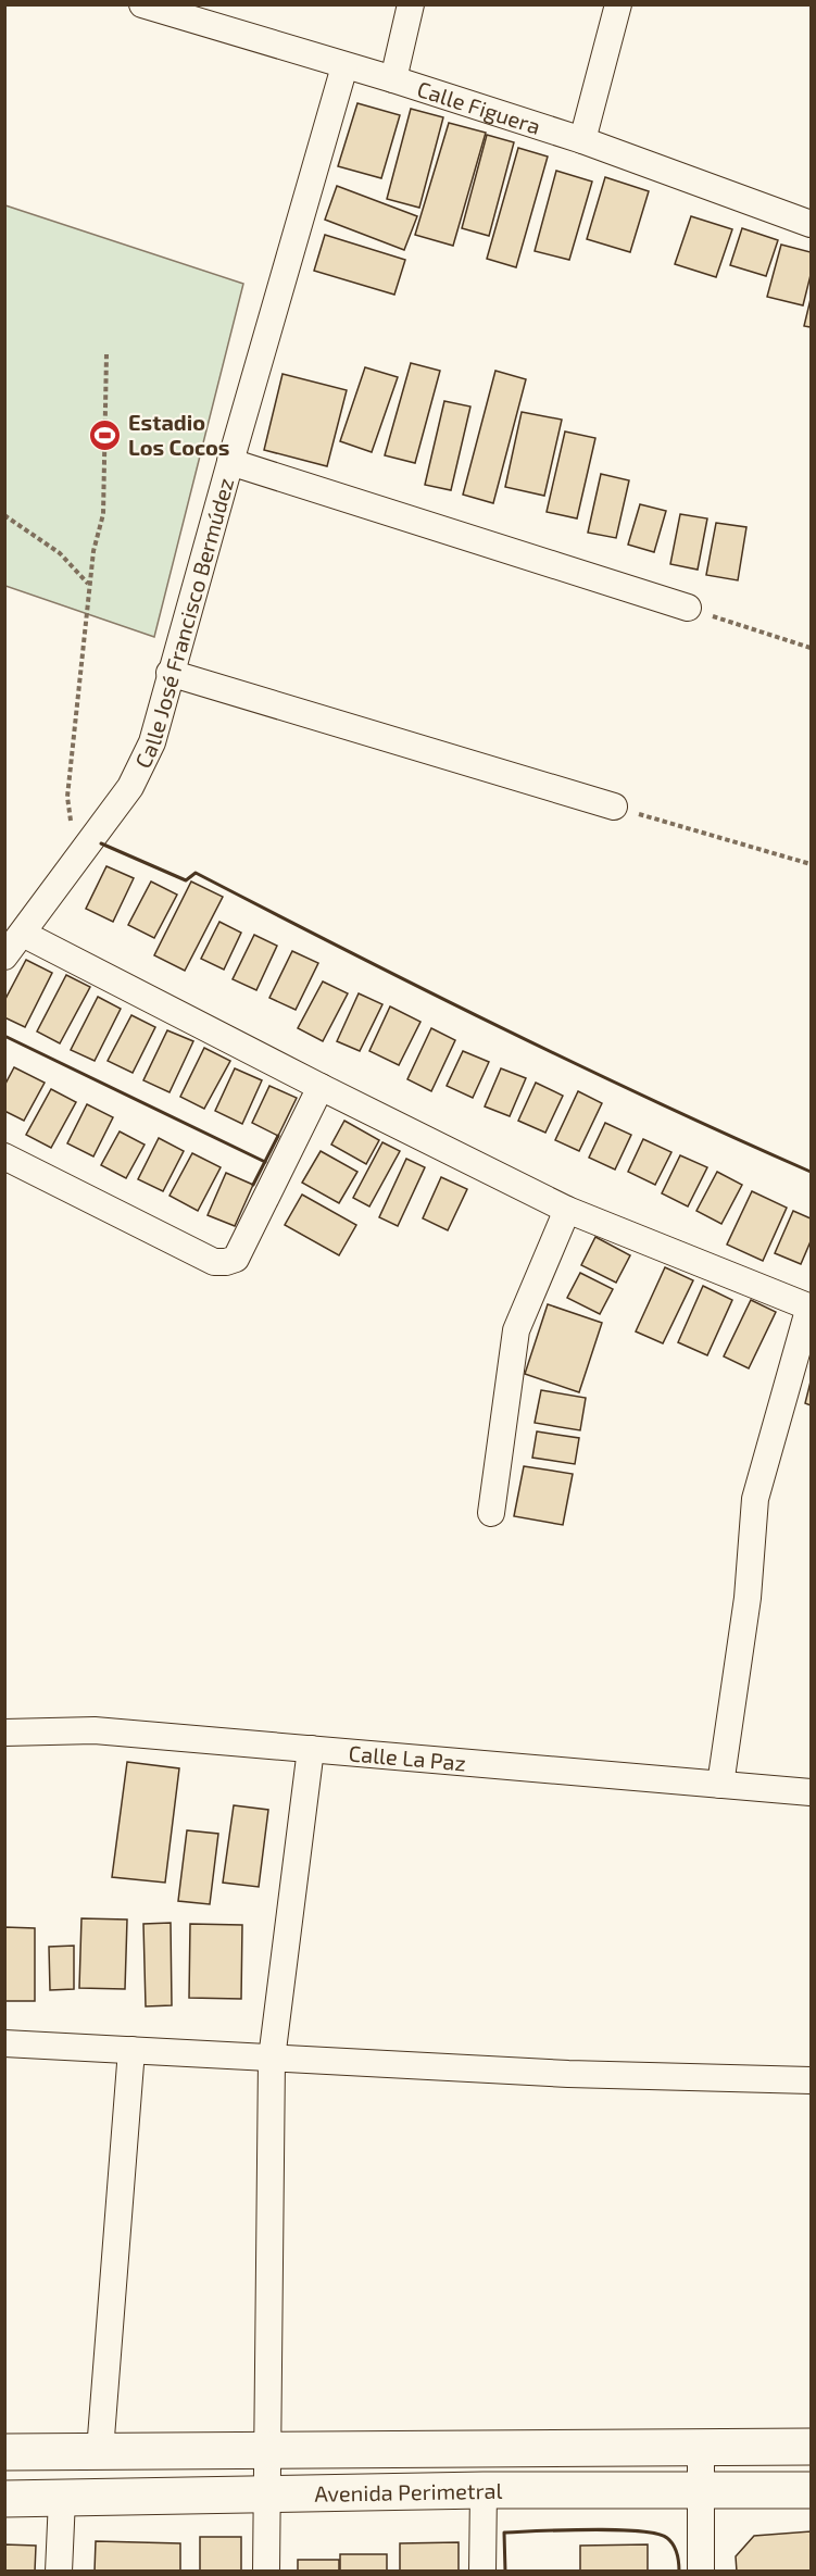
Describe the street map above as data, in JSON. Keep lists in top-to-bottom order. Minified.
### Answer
{"streets":{"main road":["Avenida Perimetral"],"street":["Calle Figuera","Calle José Francisco Bermúdez","Calle La Paz"]},"crossings":[["Calle Figuera","Calle José Francisco Bermúdez"]],"places":{"sports":["Estadio Los Cocos"]}}
